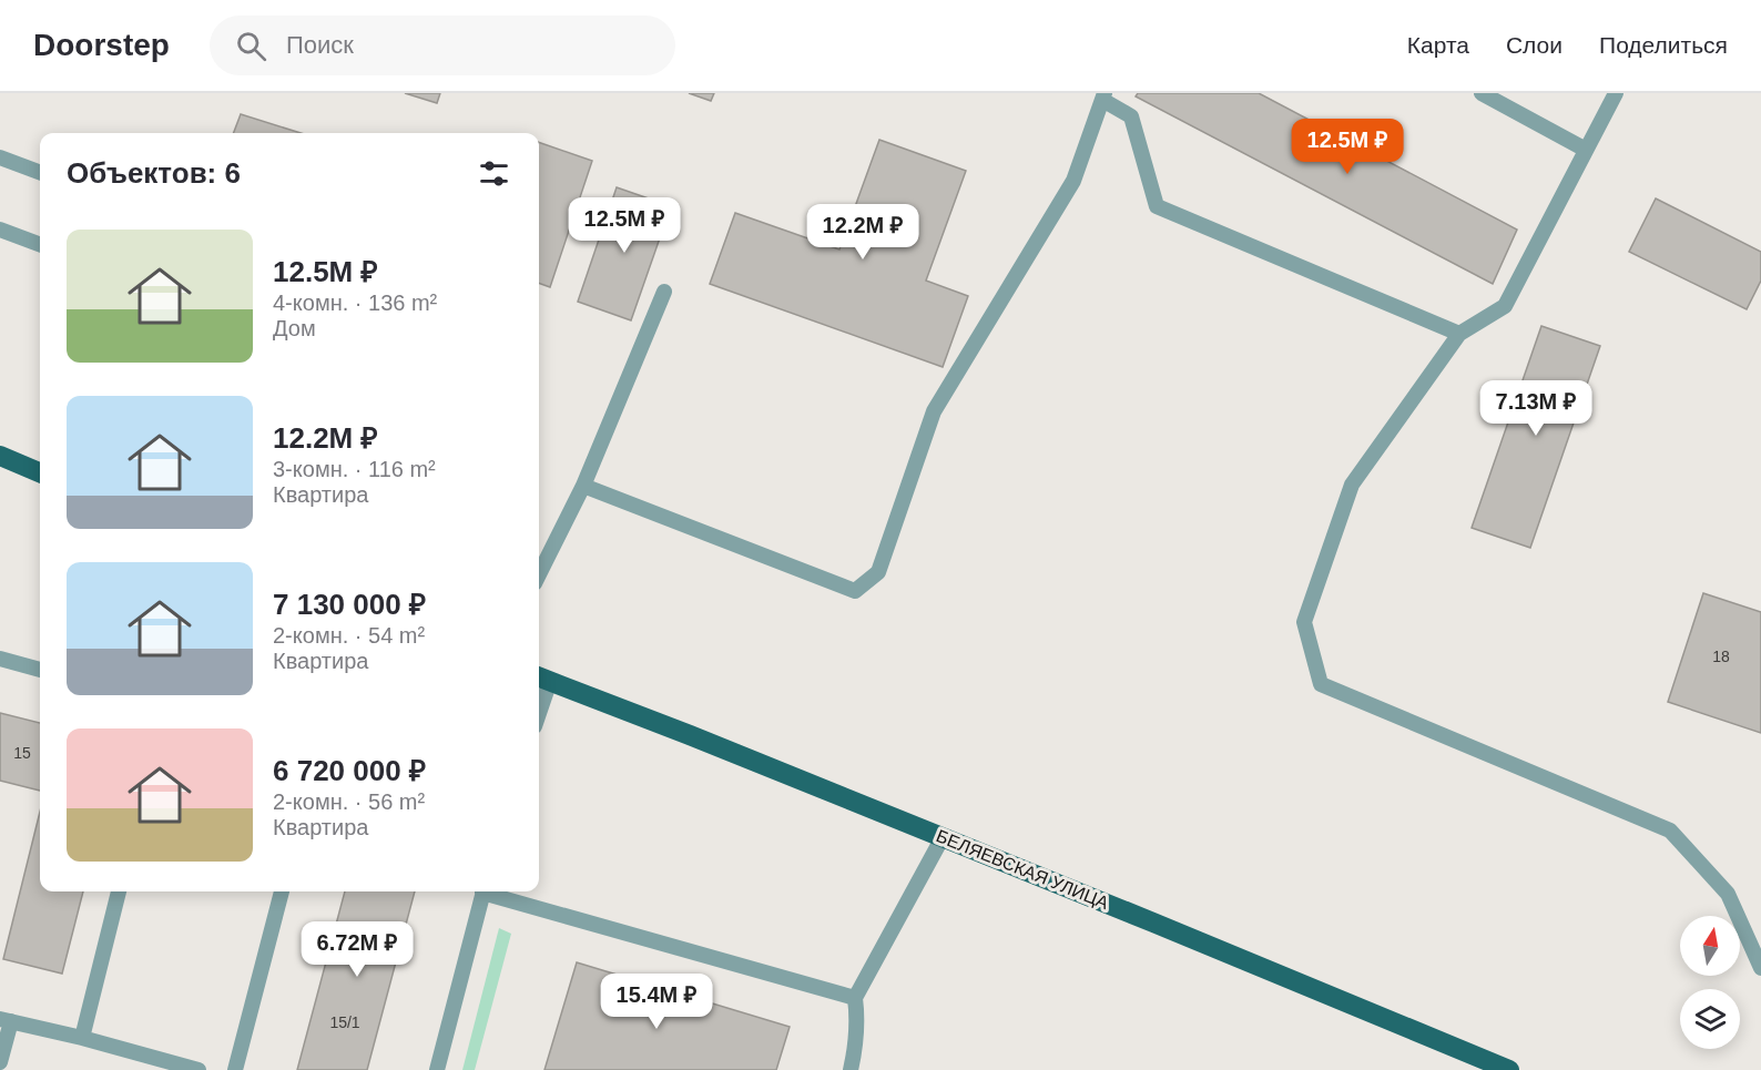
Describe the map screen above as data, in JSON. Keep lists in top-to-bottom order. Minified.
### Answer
{"streets":{"main road":["БЕЛЯЕВСКАЯ УЛИЦА"]},"house_numbers":["18","15","15/1"],"north":"top","page":{"header":"Doorstep","search":"Поиск","nav":["Карта","Слои","Поделиться"],"price":["12.5M ₽","12.5M ₽","12.2M ₽","7.13M ₽","6.72M ₽","15.4M ₽"],"heading":"Объектов: 6","list":[{"name":"12.5M ₽","note":"4-комн. · 136 m² · Дом"},{"name":"12.2M ₽","note":"3-комн. · 116 m² · Квартира"},{"name":"7 130 000 ₽","note":"2-комн. · 54 m² · Квартира"},{"name":"6 720 000 ₽","note":"2-комн. · 56 m² · Квартира"}]}}
